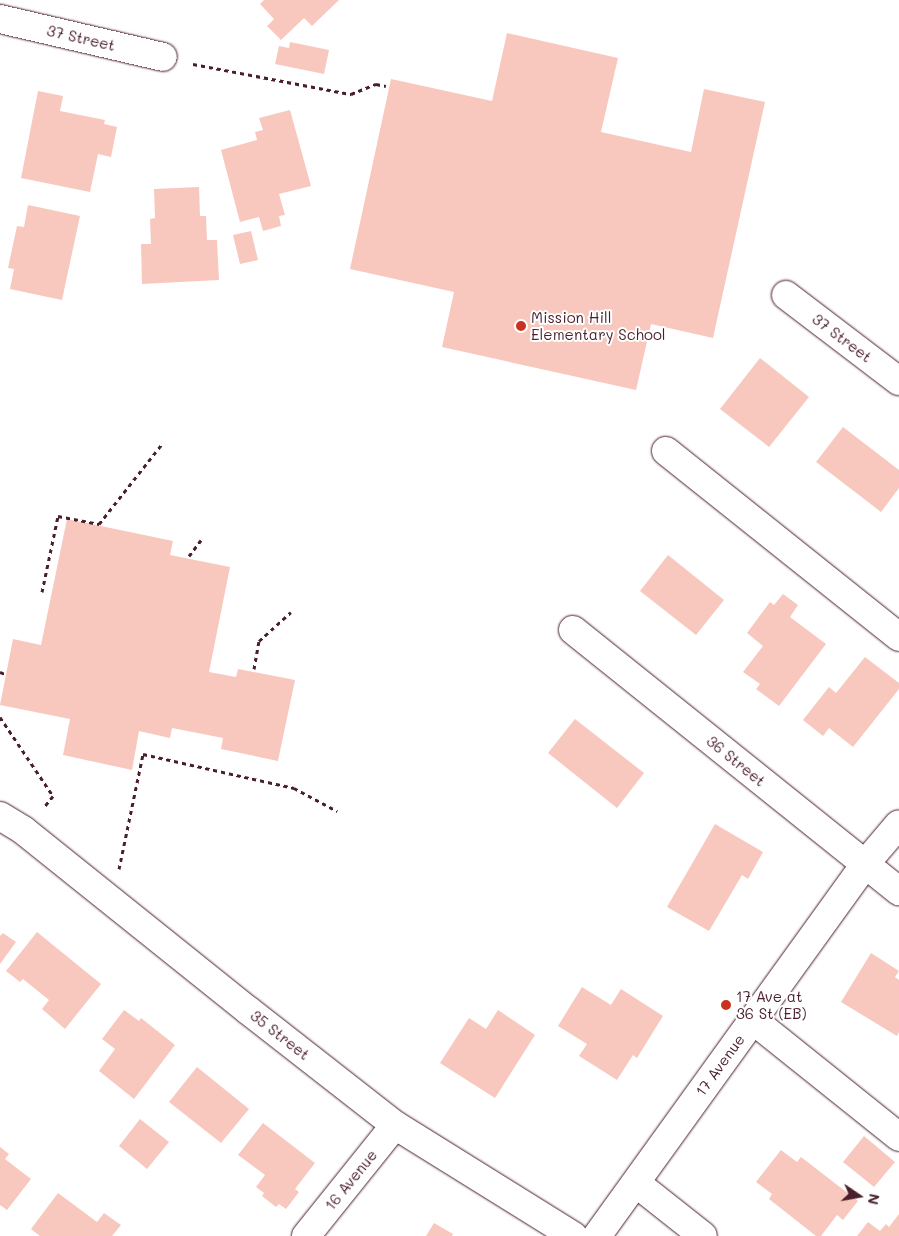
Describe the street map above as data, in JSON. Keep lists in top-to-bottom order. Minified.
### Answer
{"streets":{"street":["37 Street","36 Street","35 Street","17 Avenue","16 Avenue"]},"crossings":[["36 Street","17 Avenue"],["35 Street","16 Avenue"]],"places":["Mission Hill Elementary School","17 Ave at 36 St (EB)"],"north":"right"}
